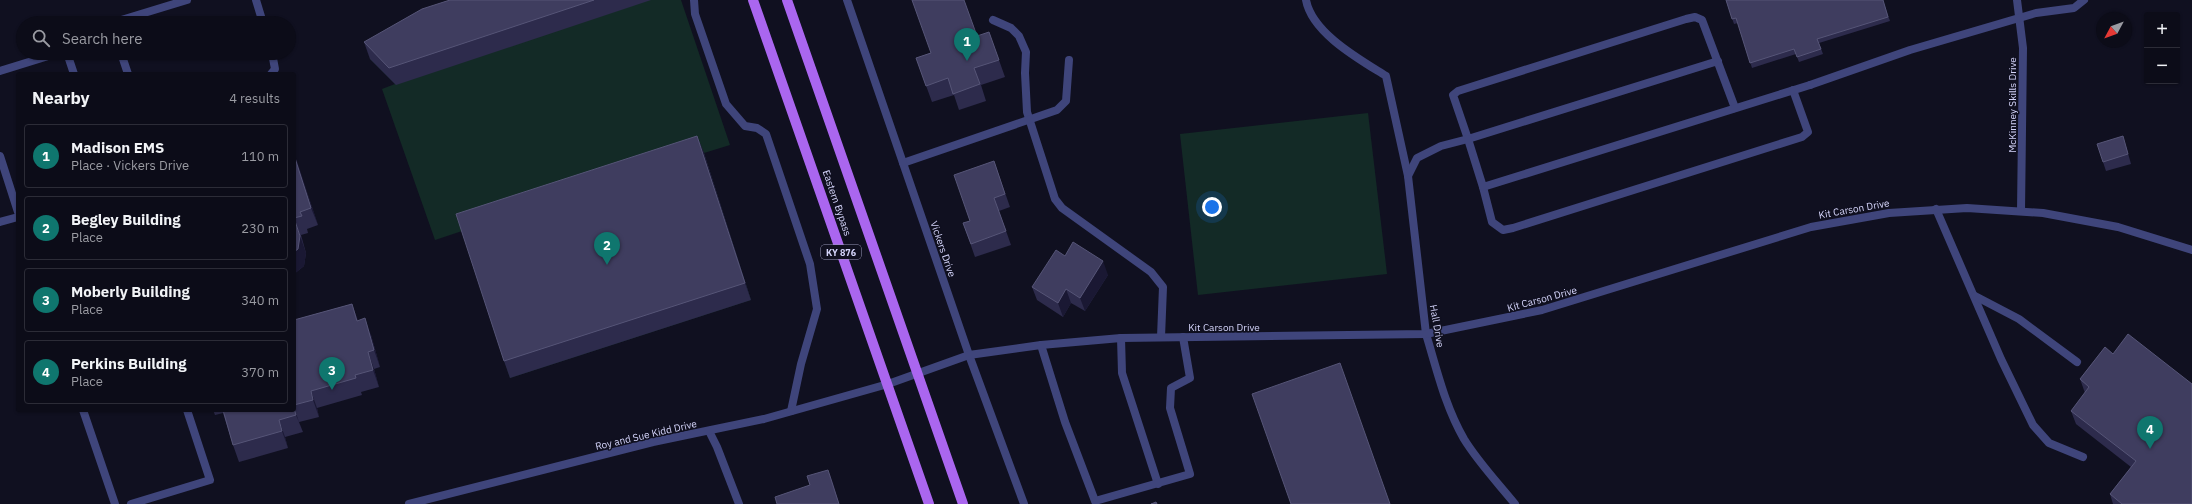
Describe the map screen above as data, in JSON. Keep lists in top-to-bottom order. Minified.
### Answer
{"streets":{"main road":["Eastern Bypass","KY 876"],"street":["McKinney Skills Drive","Kit Carson Drive","Vickers Drive","Hall Drive","Roy and Sue Kidd Drive"]},"crossings":[["McKinney Skills Drive","Kit Carson Drive"],["Eastern Bypass","Kit Carson Drive"],["Eastern Bypass","Roy and Sue Kidd Drive"],["Kit Carson Drive","Vickers Drive"],["Kit Carson Drive","Hall Drive"],["Kit Carson Drive","Roy and Sue Kidd Drive"]],"north":"bottom left","page":{"map_buttons":["+","−"],"search":"Search here","pins":["1","2","3","4"],"heading":["Nearby","4 results"],"list":[{"mark":"1","name":"Madison EMS","note":"Place · Vickers Drive","value":"110 m"},{"mark":"2","name":"Begley Building","note":"Place","value":"230 m"},{"mark":"3","name":"Moberly Building","note":"Place","value":"340 m"},{"mark":"4","name":"Perkins Building","note":"Place","value":"370 m"}]}}
